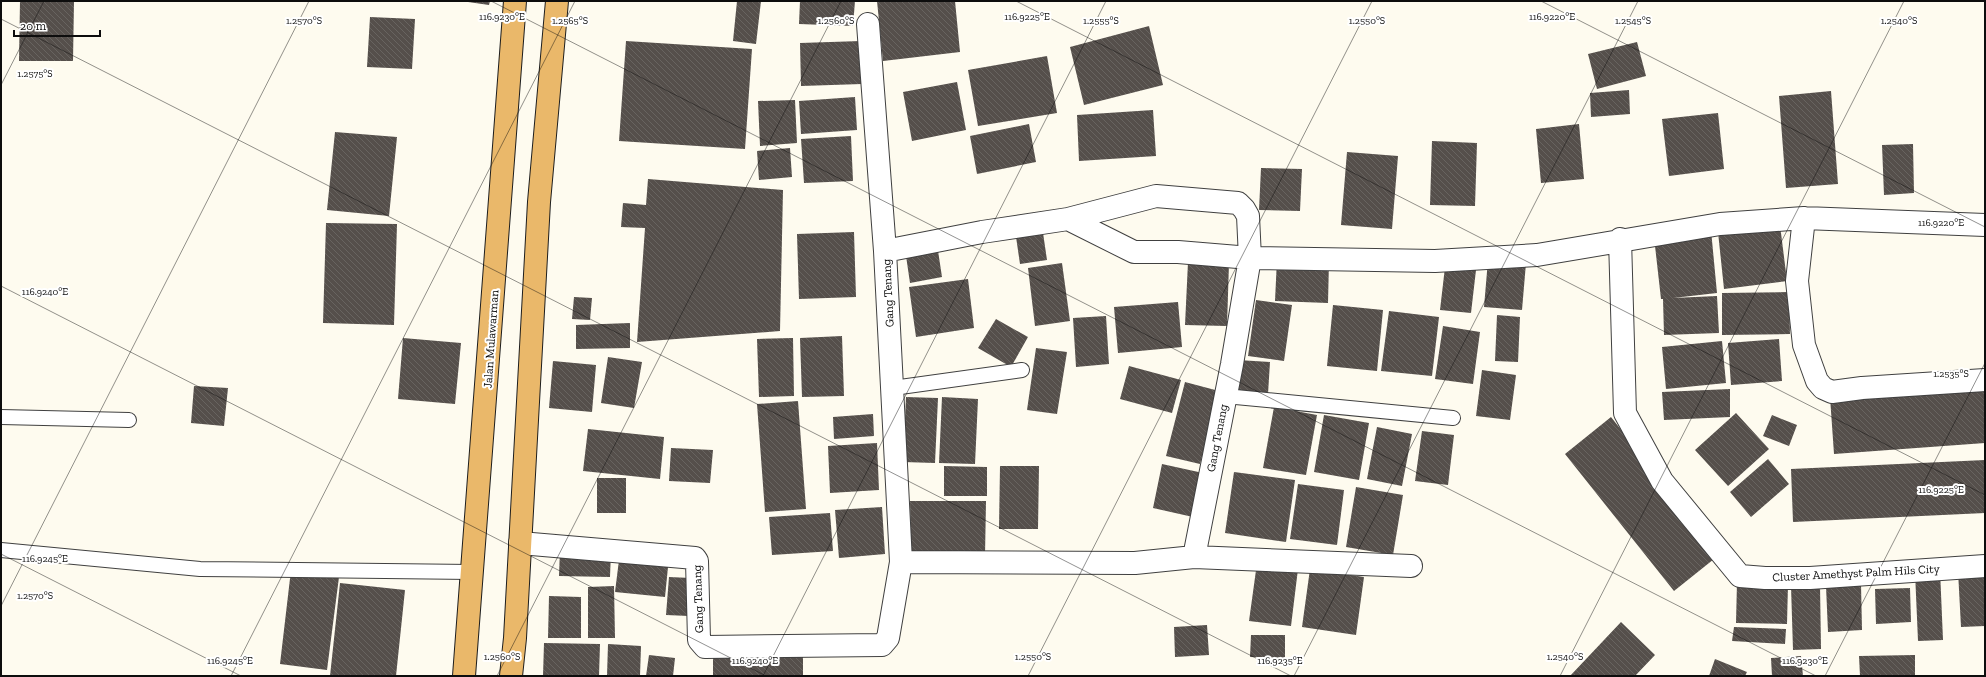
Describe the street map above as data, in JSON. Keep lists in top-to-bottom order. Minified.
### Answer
{"streets":{"highway":["Jalan Mulawarman"],"street":["Gang Tenang","Cluster Amethyst Palm Hils City"]},"scale_bar":"20 m","coordinates":["116.9230°E","116.9225°E","116.9220°E","1.2570°S","1.2565°S","1.2560°S","1.2555°S","1.2550°S","1.2545°S","1.2540°S","1.2575°S","116.9240°E","1.2535°S","116.9245°E","116.9235°E"]}
